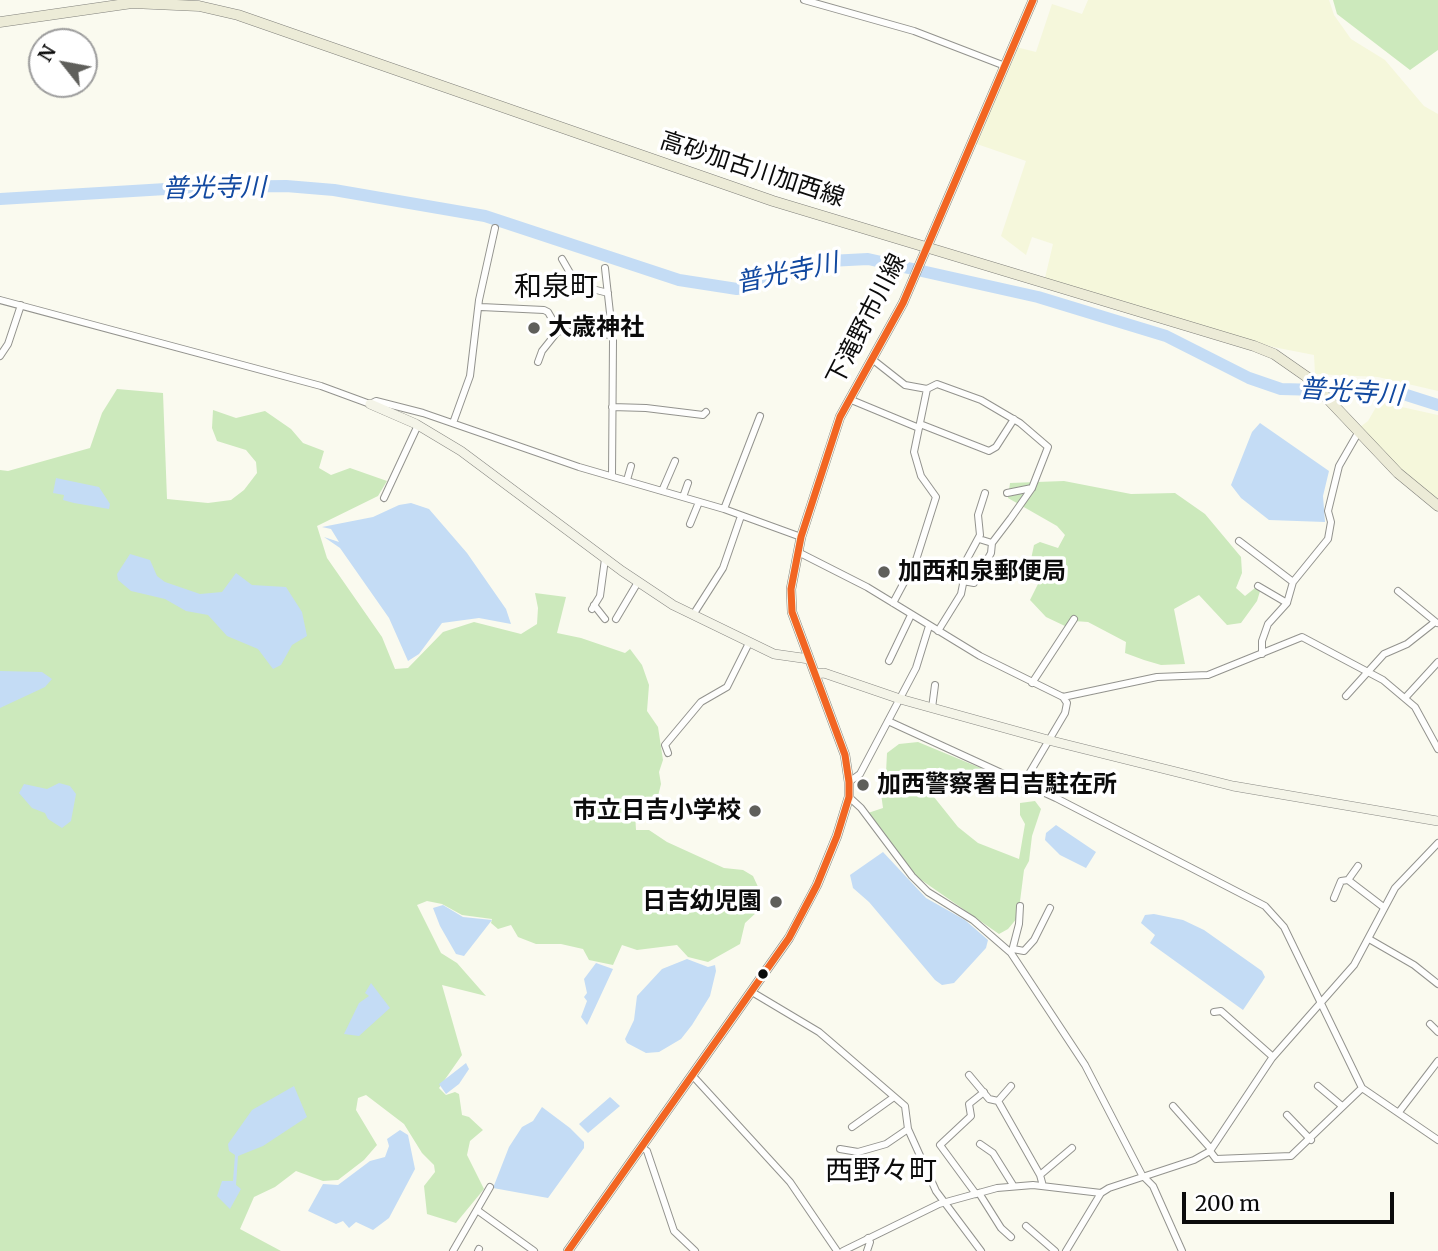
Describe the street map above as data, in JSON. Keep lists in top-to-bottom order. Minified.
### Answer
{"streets":{"main road":["高砂加古川加西線","下滝野市川線"]},"crossings":[["高砂加古川加西線","下滝野市川線"]],"districts":["和泉町","西野々町"],"water":["普光寺川"],"places":["大歳神社","加西和泉郵便局","加西警察署日吉駐在所","市立日吉小学校","日吉幼児園"],"scale_bar":"200 m","north":"top left"}
